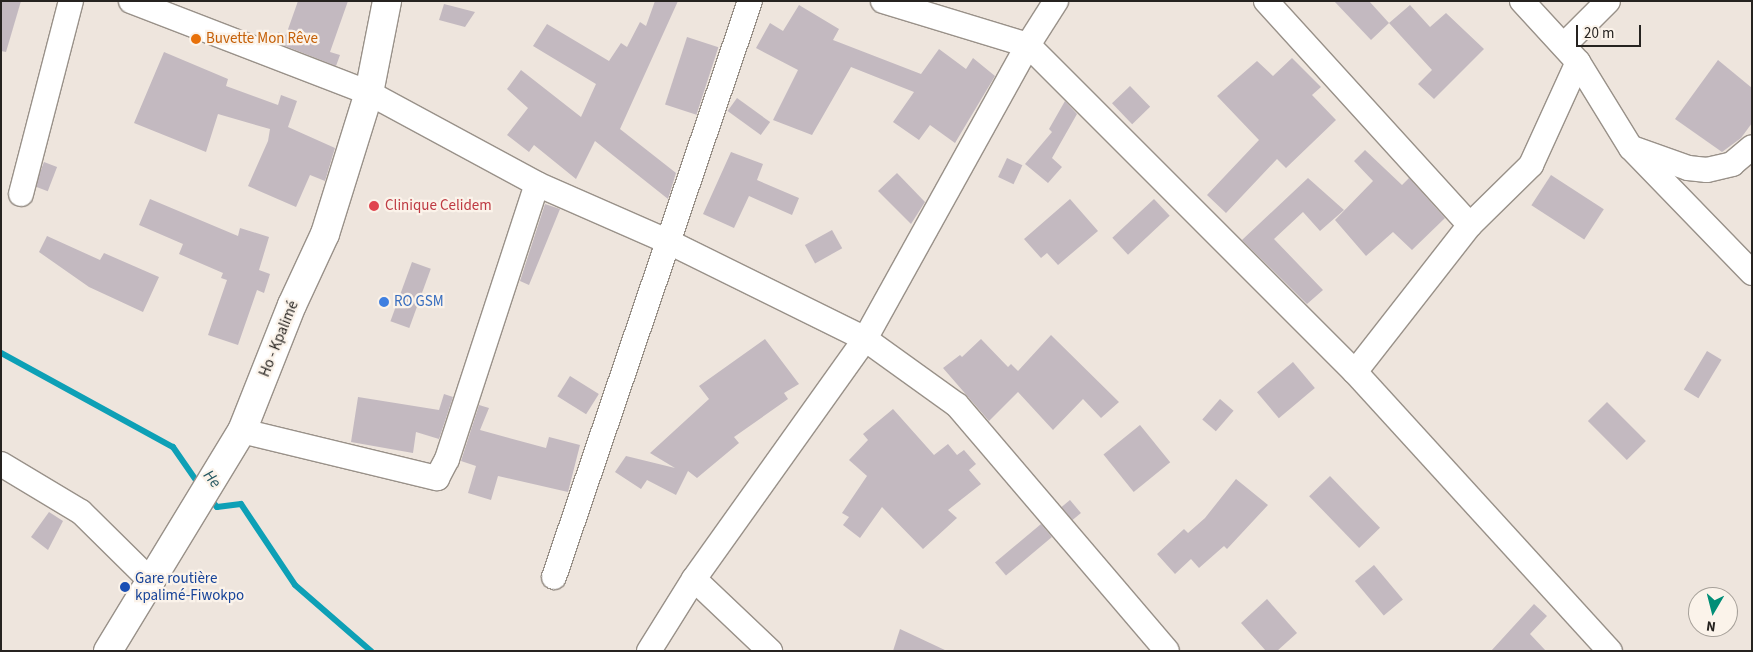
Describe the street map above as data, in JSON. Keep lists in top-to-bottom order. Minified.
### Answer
{"streets":{"main road":["Ho - Kpalimé"]},"water":["He"],"places":["Buvette Mon Rêve","Clinique Celidem","RO GSM","Gare routière kpalimé-Fiwokpo"],"scale_bar":"20 m","north":"bottom"}
